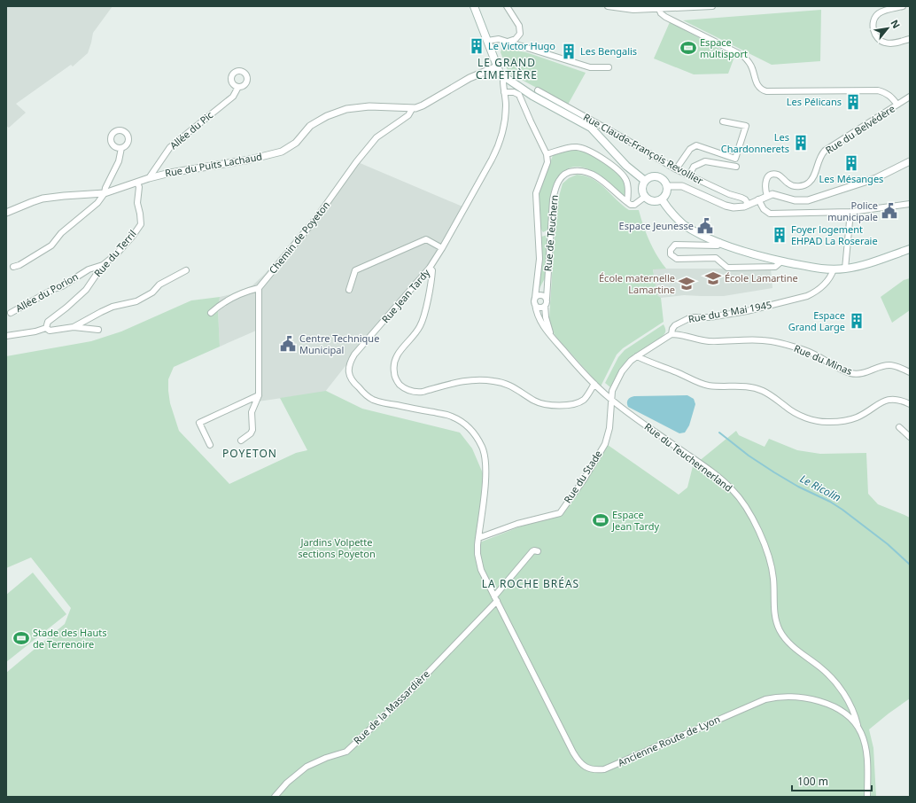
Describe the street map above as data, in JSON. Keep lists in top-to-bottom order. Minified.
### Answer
{"streets":{"street":["Rue du Belvédère","Allée du Pic","Rue Claude-François Revollier","Rue du Puits Lachaud","Rue de Teuchern","Chemin de Poyeton","Rue du Terril","Allée du Porion","Rue Jean Tardy","Rue du 8 Mai 1945","Rue du Minas","Rue du Teuchernerland","Rue du Stade","Rue de la Massardière","Ancienne Route de Lyon"]},"crossings":[["Allée du Pic","Rue du Puits Lachaud"],["Rue du Puits Lachaud","Chemin de Poyeton"],["Rue du Puits Lachaud","Rue du Terril"],["Rue du Terril","Allée du Porion"],["Rue Jean Tardy","Rue du Stade"],["Rue Jean Tardy","Rue de la Massardière"],["Rue Jean Tardy","Ancienne Route de Lyon"],["Rue du 8 Mai 1945","Rue du Minas"],["Rue du 8 Mai 1945","Rue du Teuchernerland"],["Rue du 8 Mai 1945","Rue du Stade"],["Rue du Teuchernerland","Rue du Stade"],["Rue du Teuchernerland","Ancienne Route de Lyon"],["Rue de la Massardière","Ancienne Route de Lyon"]],"districts":["LE GRAND CIMETIÈRE","POYETON","LA ROCHE BRÉAS"],"water":["Le Ricolin"],"parks":["Jardins Volpette sections Poyeton"],"places":{"building":["Le Victor Hugo","Les Bengalis","Les Pélicans","Les Chardonnerets","Les Mésanges","Foyer logement EHPAD La Roseraie","Espace Grand Large"],"sports":["Espace multisport","Espace Jean Tardy","Stade des Hauts de Terrenoire"],"public building":["Police municipale","Espace Jeunesse","Centre Technique Municipal"],"school or university":["École Lamartine","École maternelle Lamartine"]},"scale_bar":"100 m","north":"top right"}
